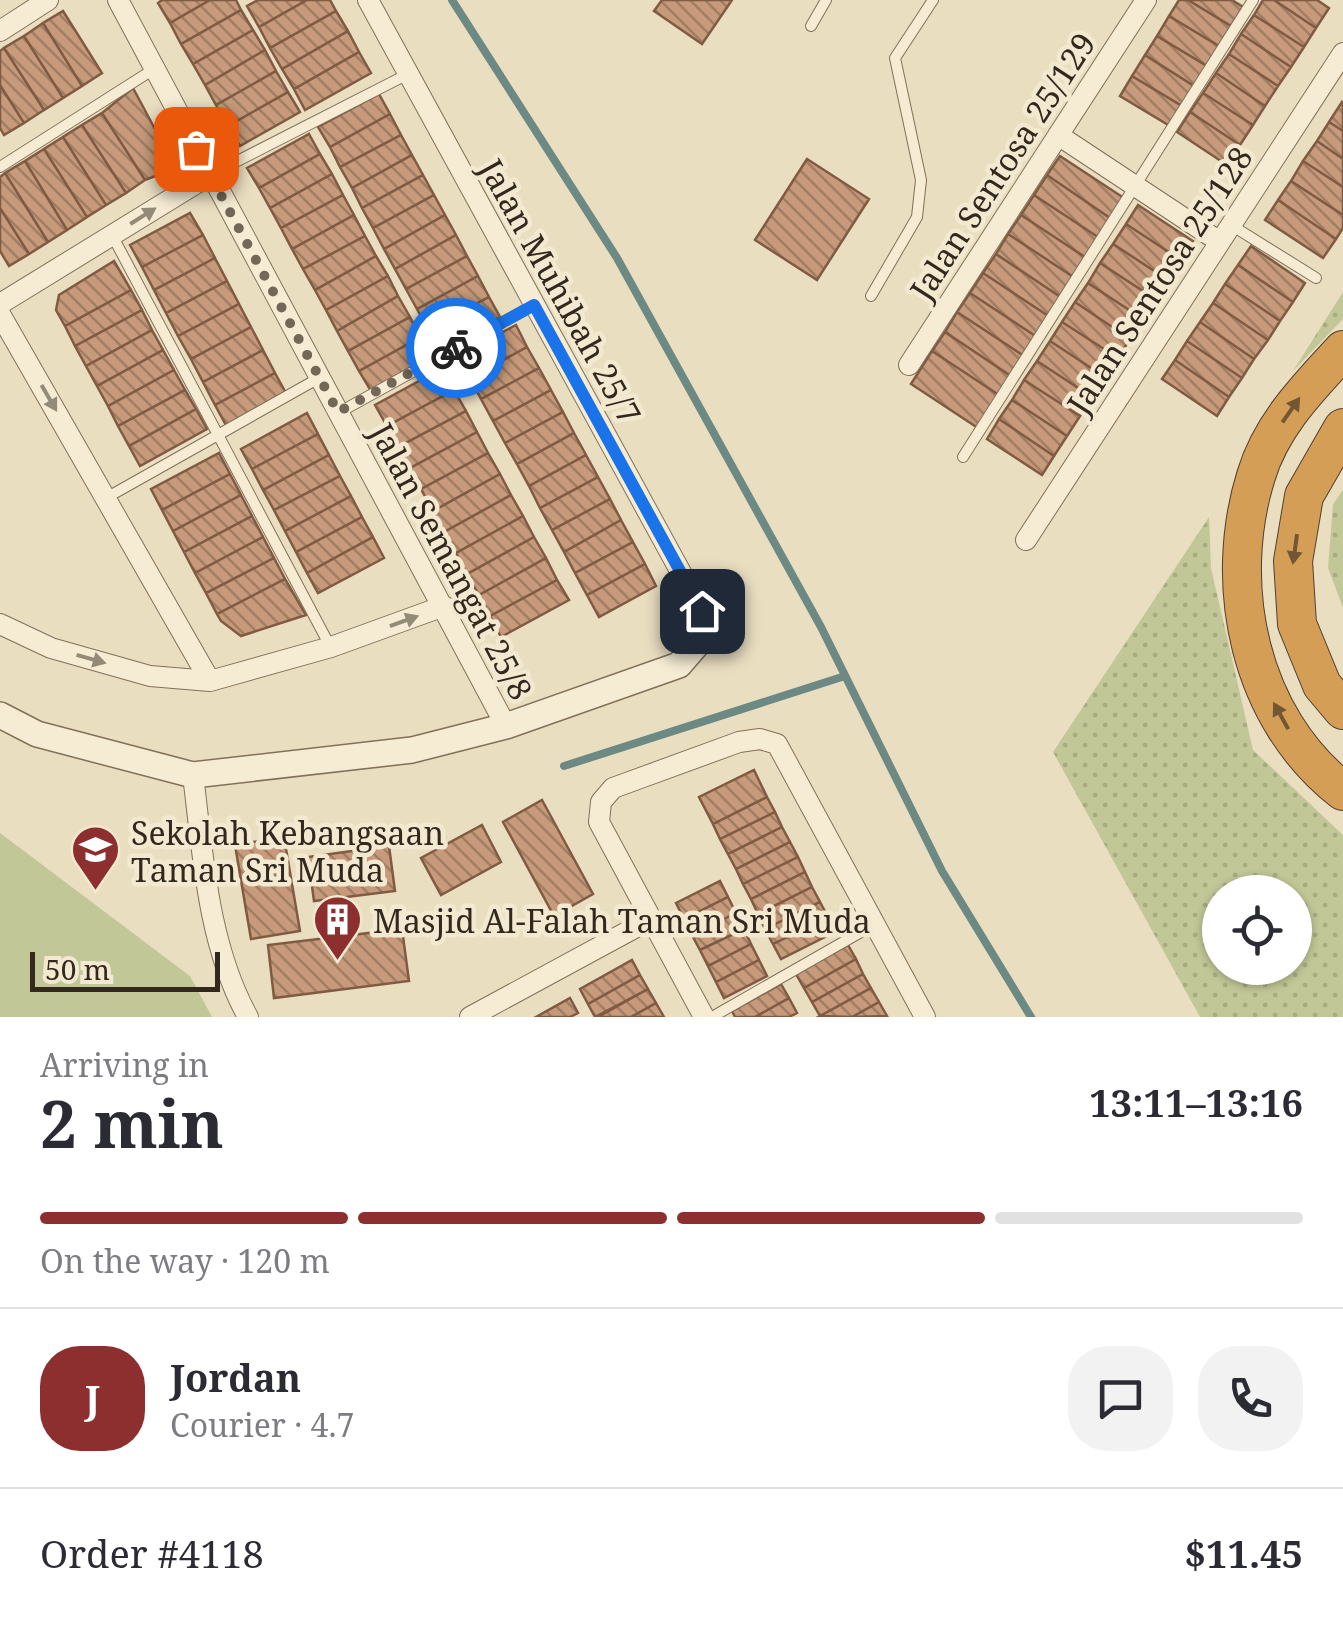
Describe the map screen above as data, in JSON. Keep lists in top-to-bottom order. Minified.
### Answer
{"streets":{"street":["Jalan Sentosa 25/129","Jalan Sentosa 25/128","Jalan Muhibah 25/7","Jalan Semangat 25/8"]},"places":{"school or university":["Sekolah Kebangsaan Taman Sri Muda"],"building":["Masjid Al-Falah Taman Sri Muda"]},"scale_bar":"50 m","page":{"scale":"50 m","heading":["2 min","Arriving in","13:11–13:16"],"panel":["Jordan","Courier · 4.7","Order #4118","$11.45"],"bar":"On the way · 120 m","round":"J"}}
